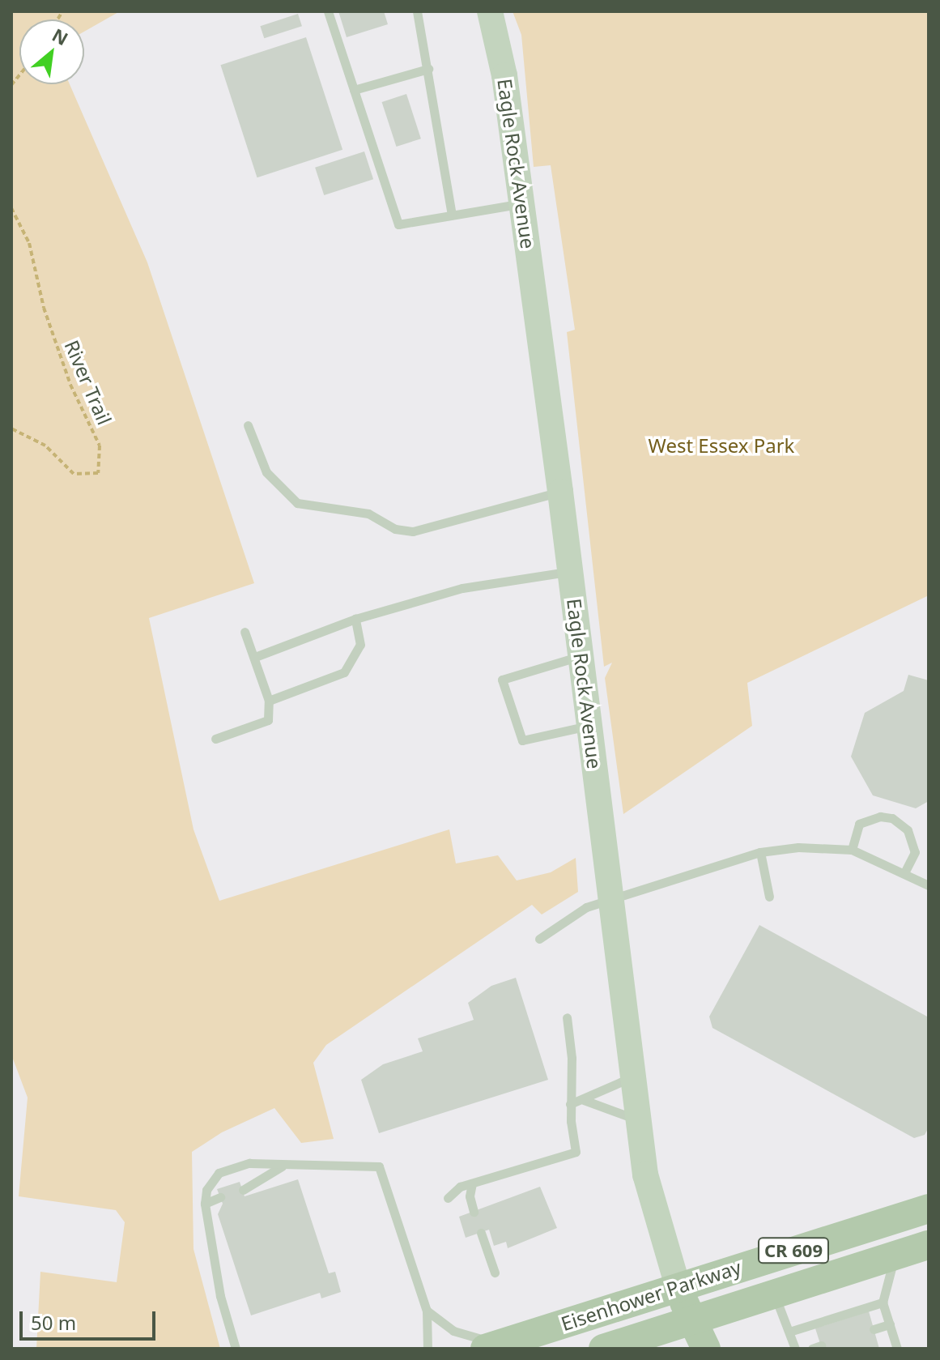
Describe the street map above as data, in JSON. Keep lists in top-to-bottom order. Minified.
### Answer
{"streets":{"main road":["Eagle Rock Avenue","CR 609","Eisenhower Parkway"],"path":["River Trail"]},"crossings":[["Eagle Rock Avenue","Eisenhower Parkway"]],"parks":["West Essex Park"],"scale_bar":"50 m","north":"top right"}
